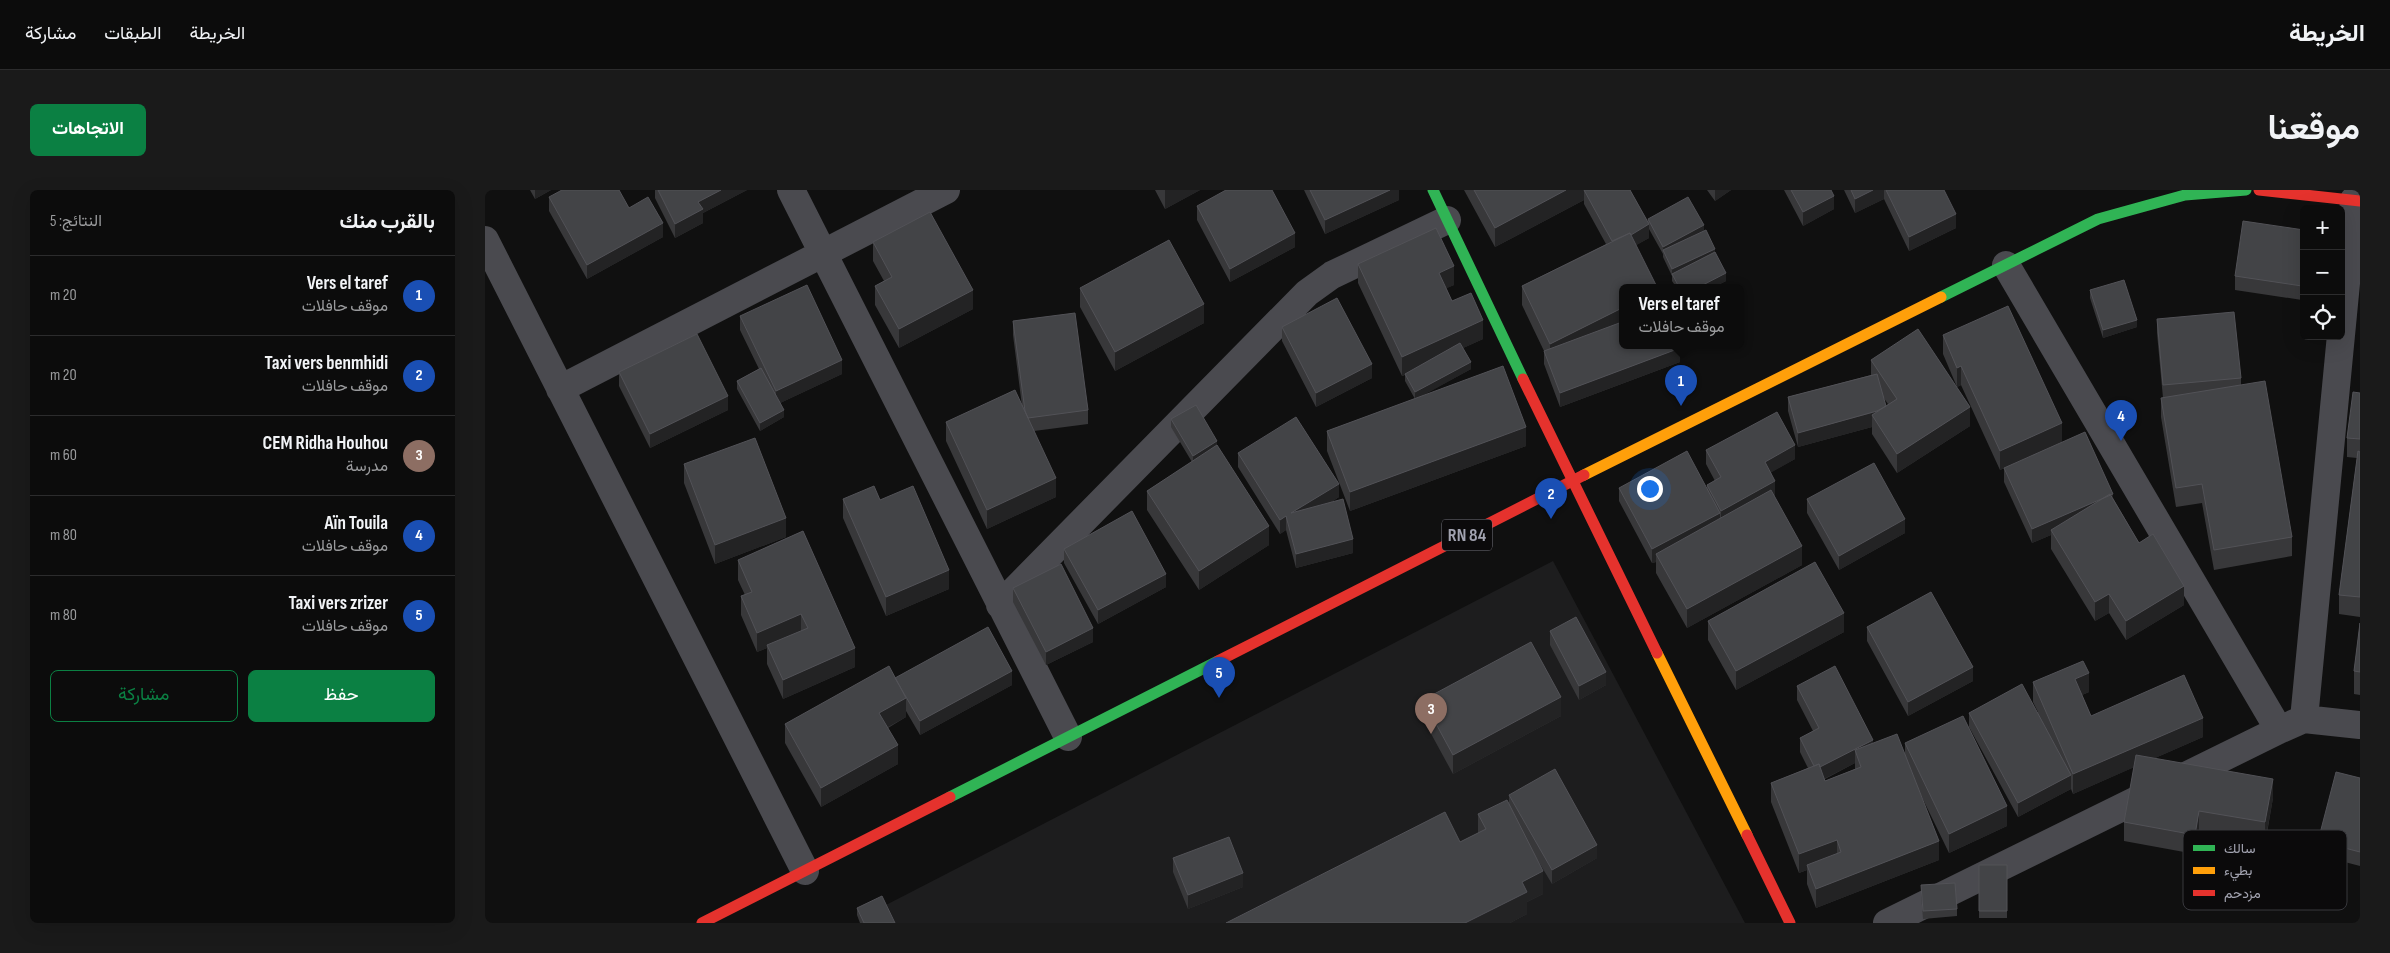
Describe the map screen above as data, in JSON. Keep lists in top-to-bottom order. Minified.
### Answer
{"streets":{"main road":["RN 84"]},"legend":["سالك","بطيء","مزدحم"],"page":{"header":"الخريطة","nav":["الخريطة","الطبقات","مشاركة"],"title":"موقعنا","buttons":["الاتجاهات",["حفظ","مشاركة"]],"heading":["بالقرب منك","النتائج: 5"],"map_buttons":["+","−"],"list":[{"mark":"1","name":"Vers el taref","note":"موقف حافلات","value":"20 m"},{"mark":"2","name":"Taxi vers benmhidi","note":"موقف حافلات","value":"20 m"},{"mark":"3","name":"CEM Ridha Houhou","note":"مدرسة","value":"60 m"},{"mark":"4","name":"Aïn Touila","note":"موقف حافلات","value":"80 m"},{"mark":"5","name":"Taxi vers zrizer","note":"موقف حافلات","value":"80 m"}],"popup":["Vers el taref","موقف حافلات"],"pins":["1","4","2","5","3"]}}
